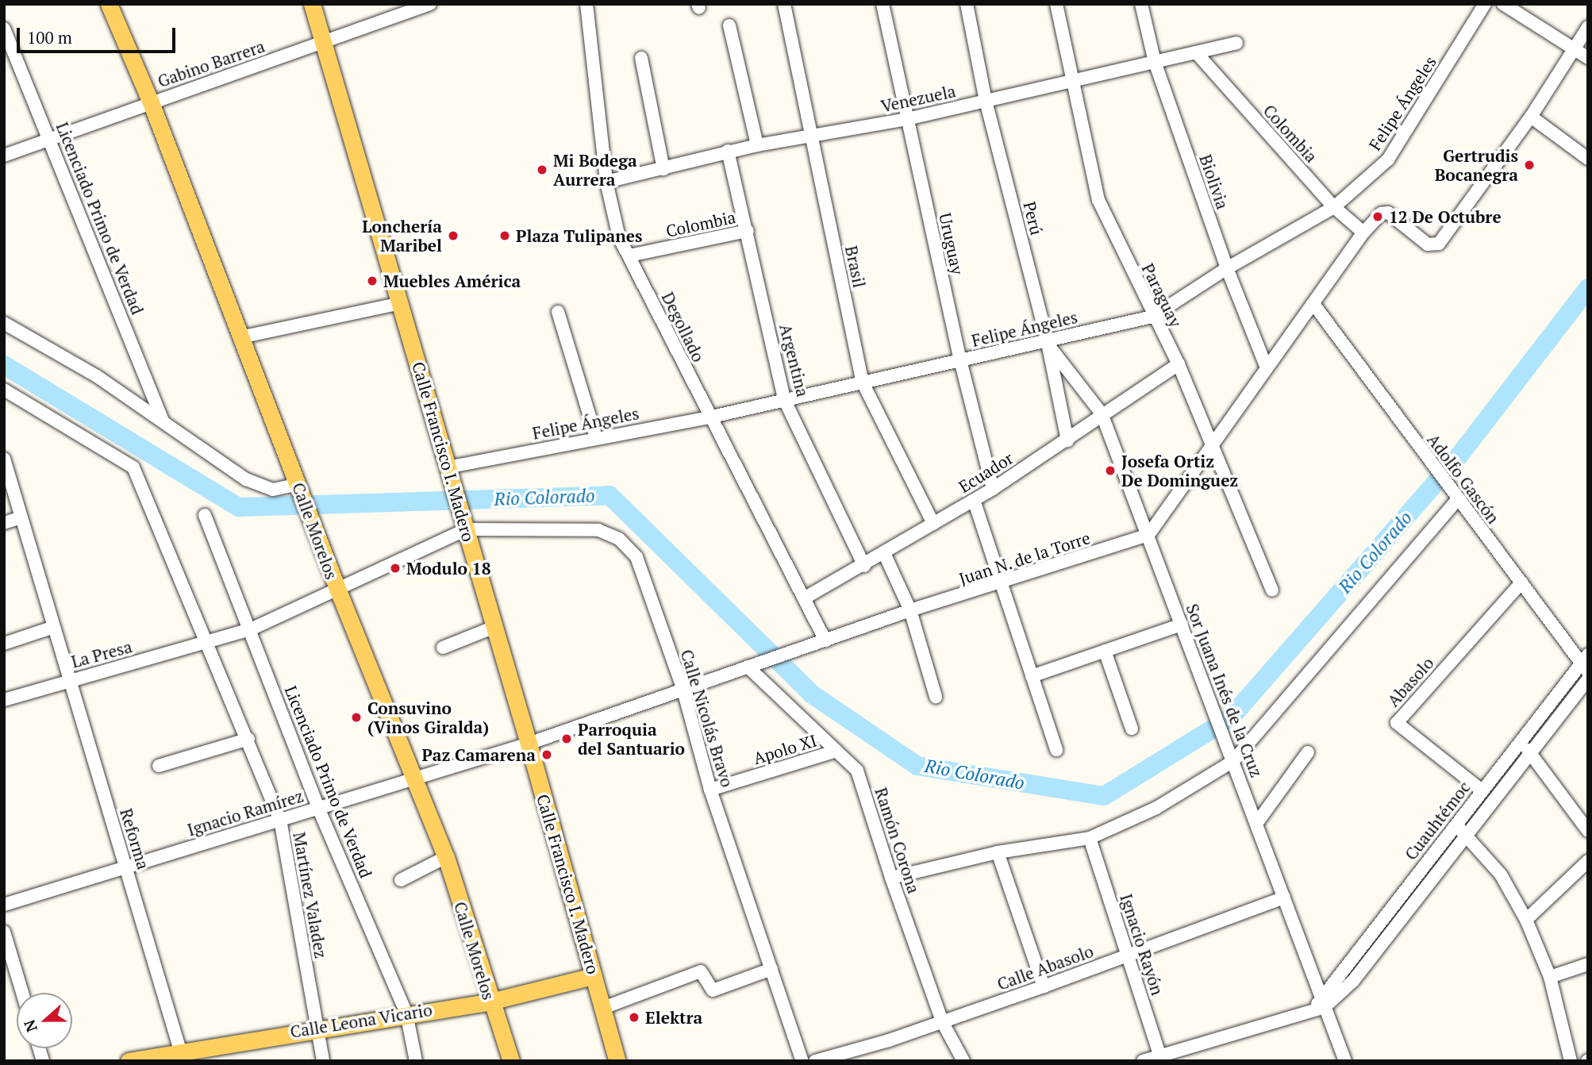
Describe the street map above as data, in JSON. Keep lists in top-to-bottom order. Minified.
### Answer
{"streets":{"main road":["Calle Francisco I. Madero","Calle Morelos","Calle Leona Vicario"],"street":["Gabino Barrera","Venezuela","Felipe Ángeles","Colombia","Biolivia","Licenciado Primo de Verdad","Perú","Uruguay","Brasil","Paraguay","Degollado","Argentina","Ecuador","Adolfo Gascón","Juan N. de la Torre","La Presa","Abasolo","Sor Juana Inés de la Cruz","Calle Nicolás Bravo","Apolo XI","Ignacio Ramírez","Cuauhtémoc","Reforma","Ramón Corona","Martínez Valadez","Ignacio Rayón","Calle Abasolo"]},"crossings":[["Gabino Barrera","Licenciado Primo de Verdad"],["Gabino Barrera","Calle Francisco I. Madero"],["Gabino Barrera","Calle Morelos"],["Venezuela","Colombia"],["Venezuela","Biolivia"],["Venezuela","Perú"],["Venezuela","Uruguay"],["Venezuela","Brasil"],["Venezuela","Paraguay"],["Venezuela","Degollado"],["Venezuela","Argentina"],["Felipe Ángeles","Colombia"],["Felipe Ángeles","Biolivia"],["Felipe Ángeles","Perú"],["Felipe Ángeles","Uruguay"],["Felipe Ángeles","Brasil"],["Felipe Ángeles","Paraguay"],["Felipe Ángeles","Degollado"],["Felipe Ángeles","Argentina"],["Felipe Ángeles","Calle Francisco I. Madero"],["Felipe Ángeles","Sor Juana Inés de la Cruz"],["Colombia","Degollado"],["Colombia","Argentina"],["Licenciado Primo de Verdad","La Presa"],["Licenciado Primo de Verdad","Ignacio Ramírez"],["Licenciado Primo de Verdad","Calle Leona Vicario"],["Perú","Ecuador"],["Perú","Sor Juana Inés de la Cruz"],["Uruguay","Ecuador"],["Brasil","Ecuador"],["Paraguay","Ecuador"],["Degollado","Ecuador"],["Degollado","Juan N. de la Torre"],["Argentina","Ecuador"],["Calle Francisco I. Madero","Juan N. de la Torre"],["Calle Francisco I. Madero","La Presa"],["Calle Francisco I. Madero","Calle Nicolás Bravo"],["Calle Francisco I. Madero","Ignacio Ramírez"],["Calle Francisco I. Madero","Calle Leona Vicario"],["Ecuador","Sor Juana Inés de la Cruz"],["Adolfo Gascón","Abasolo"],["Adolfo Gascón","Cuauhtémoc"],["Calle Morelos","La Presa"],["Calle Morelos","Ignacio Ramírez"],["Calle Morelos","Calle Leona Vicario"],["Juan N. de la Torre","Sor Juana Inés de la Cruz"],["Juan N. de la Torre","Calle Nicolás Bravo"],["Juan N. de la Torre","Ignacio Ramírez"],["Juan N. de la Torre","Ramón Corona"],["La Presa","Calle Nicolás Bravo"],["La Presa","Reforma"],["La Presa","Martínez Valadez"],["Abasolo","Cuauhtémoc"],["Sor Juana Inés de la Cruz","Cuauhtémoc"],["Sor Juana Inés de la Cruz","Calle Abasolo"],["Calle Nicolás Bravo","Apolo XI"],["Apolo XI","Ramón Corona"],["Ignacio Ramírez","Reforma"],["Ignacio Ramírez","Martínez Valadez"],["Cuauhtémoc","Ignacio Rayón"],["Reforma","Calle Leona Vicario"],["Ramón Corona","Calle Abasolo"],["Martínez Valadez","Calle Leona Vicario"],["Ignacio Rayón","Calle Abasolo"]],"water":["Rio Colorado"],"places":["Gertrudis Bocanegra","Mi Bodega Aurrera","12 De Octubre","Lonchería Maribel","Plaza Tulipanes","Muebles América","Josefa Ortiz De Dominguez","Modulo 18","Consuvino (Vinos Giralda)","Parroquia del Santuario","Paz Camarena","Elektra"],"scale_bar":"100 m","north":"left"}
